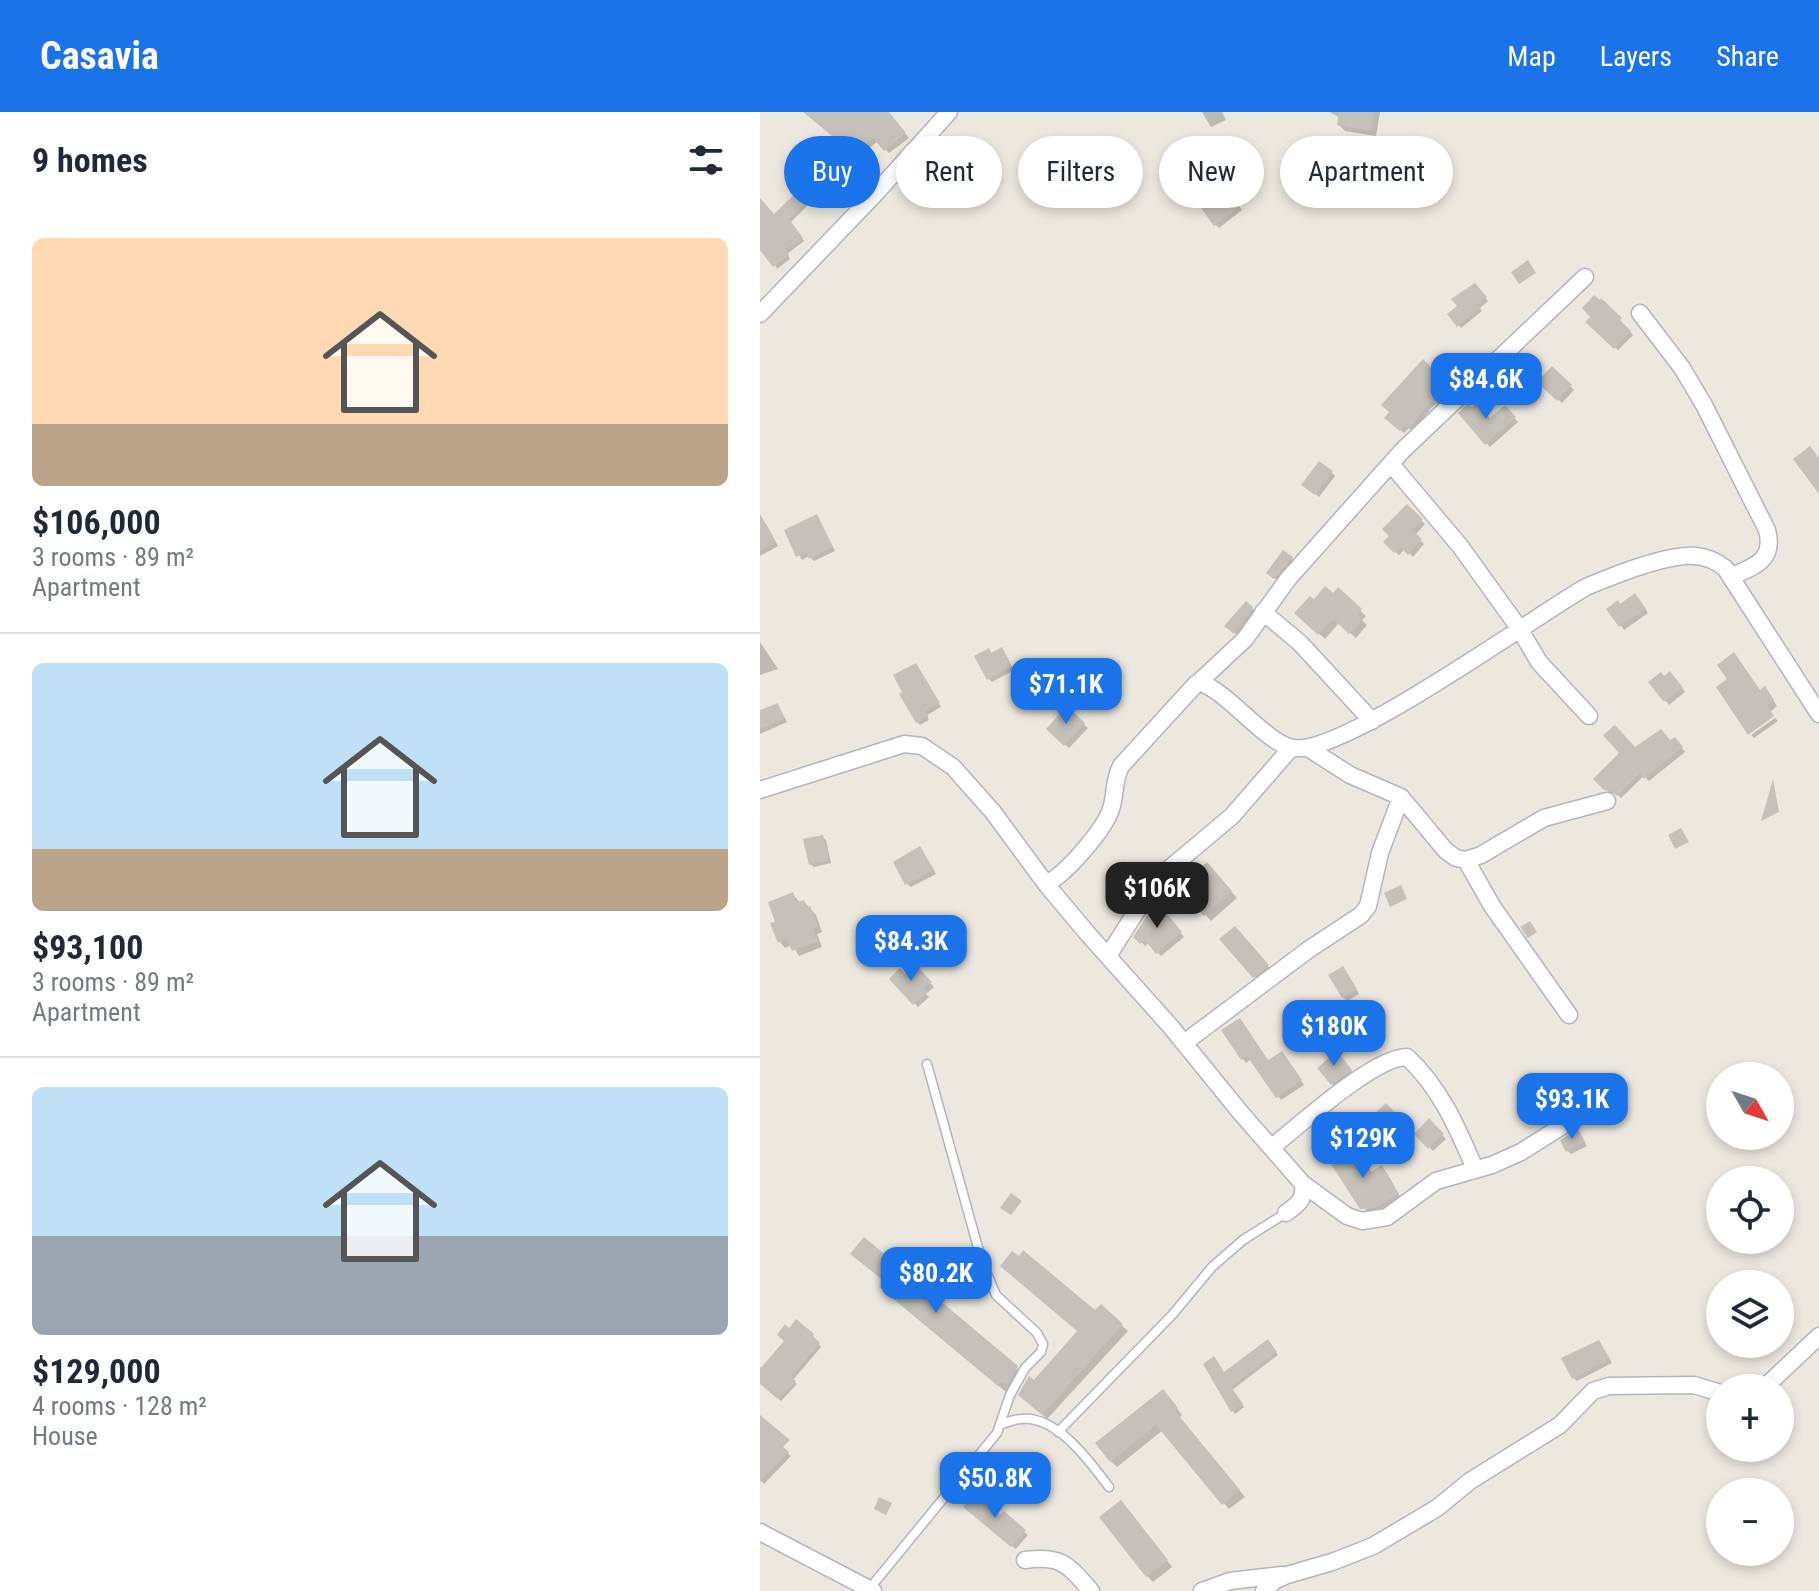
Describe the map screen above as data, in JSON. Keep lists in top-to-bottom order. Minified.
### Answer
{"north":"bottom right","page":{"header":"Casavia","nav":["Map","Layers","Share"],"heading":"9 homes","chip":["Buy","Rent","Filters","New","Apartment"],"list":[{"name":"$106,000","note":"3 rooms · 89 m² · Apartment"},{"name":"$93,100","note":"3 rooms · 89 m² · Apartment"},{"name":"$129,000","note":"4 rooms · 128 m² · House"}],"price":["$84.6K","$71.1K","$106K","$84.3K","$180K","$93.1K","$129K","$80.2K","$50.8K"],"map_buttons":["+","−"]}}
